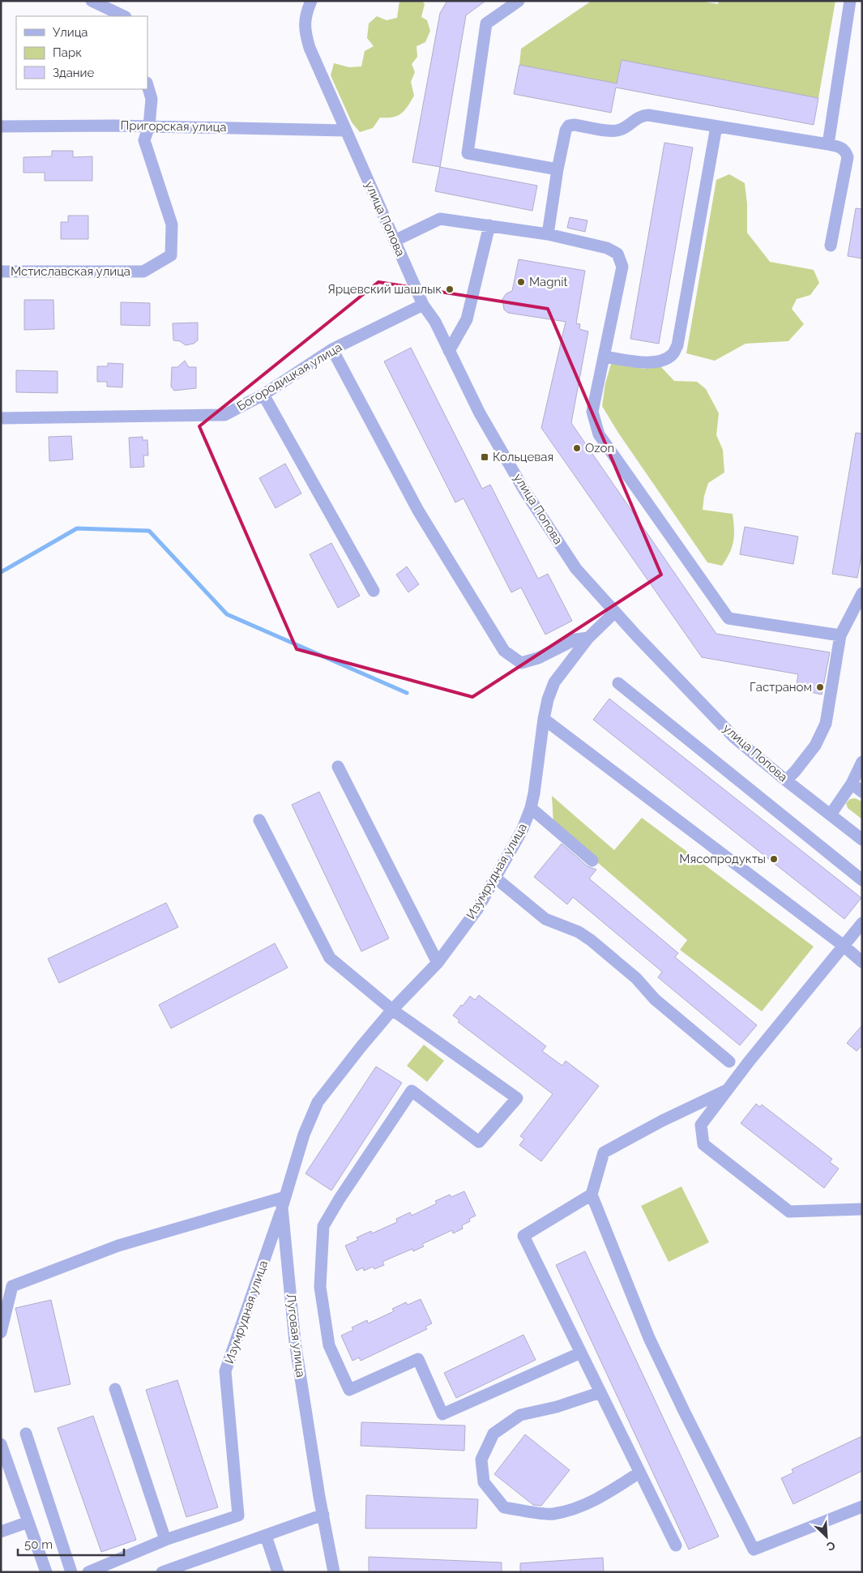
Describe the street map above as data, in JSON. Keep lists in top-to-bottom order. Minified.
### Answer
{"streets":{"street":["Пригорская улица","улица Попова","Мстиславская улица","Богородицкая улица","Изумрудная улица","Луговая улица"]},"crossings":[["Пригорская улица","улица Попова"],["Пригорская улица","Мстиславская улица"],["улица Попова","Богородицкая улица"],["улица Попова","Изумрудная улица"],["Изумрудная улица","Луговая улица"]],"places":{"other":["Magnit","Ярцевский шашлык","Ozon","Гастраном","Мясопродукты"],"transit":["Кольцевая"]},"legend":["Улица","Парк","Здание"],"scale_bar":"50 m","north":"bottom right"}
